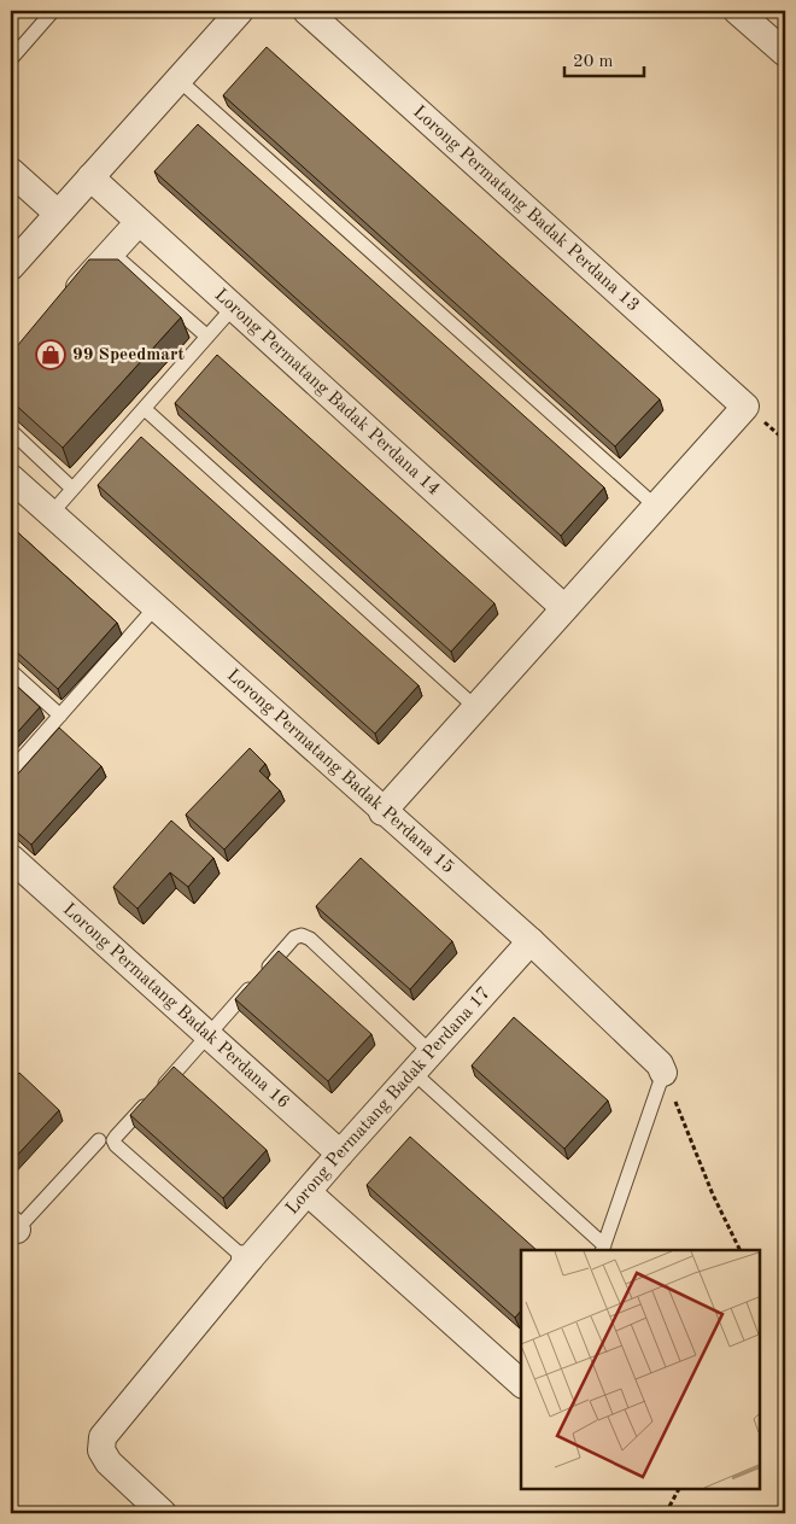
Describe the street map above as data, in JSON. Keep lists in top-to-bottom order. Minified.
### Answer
{"streets":{"street":["Lorong Permatang Badak Perdana 13","Lorong Permatang Badak Perdana 14","Lorong Permatang Badak Perdana 15","Lorong Permatang Badak Perdana 16","Lorong Permatang Badak Perdana 17"]},"crossings":[["Lorong Permatang Badak Perdana 15","Lorong Permatang Badak Perdana 17"],["Lorong Permatang Badak Perdana 16","Lorong Permatang Badak Perdana 17"]],"places":{"shop":["99 Speedmart"]},"scale_bar":"20 m"}
